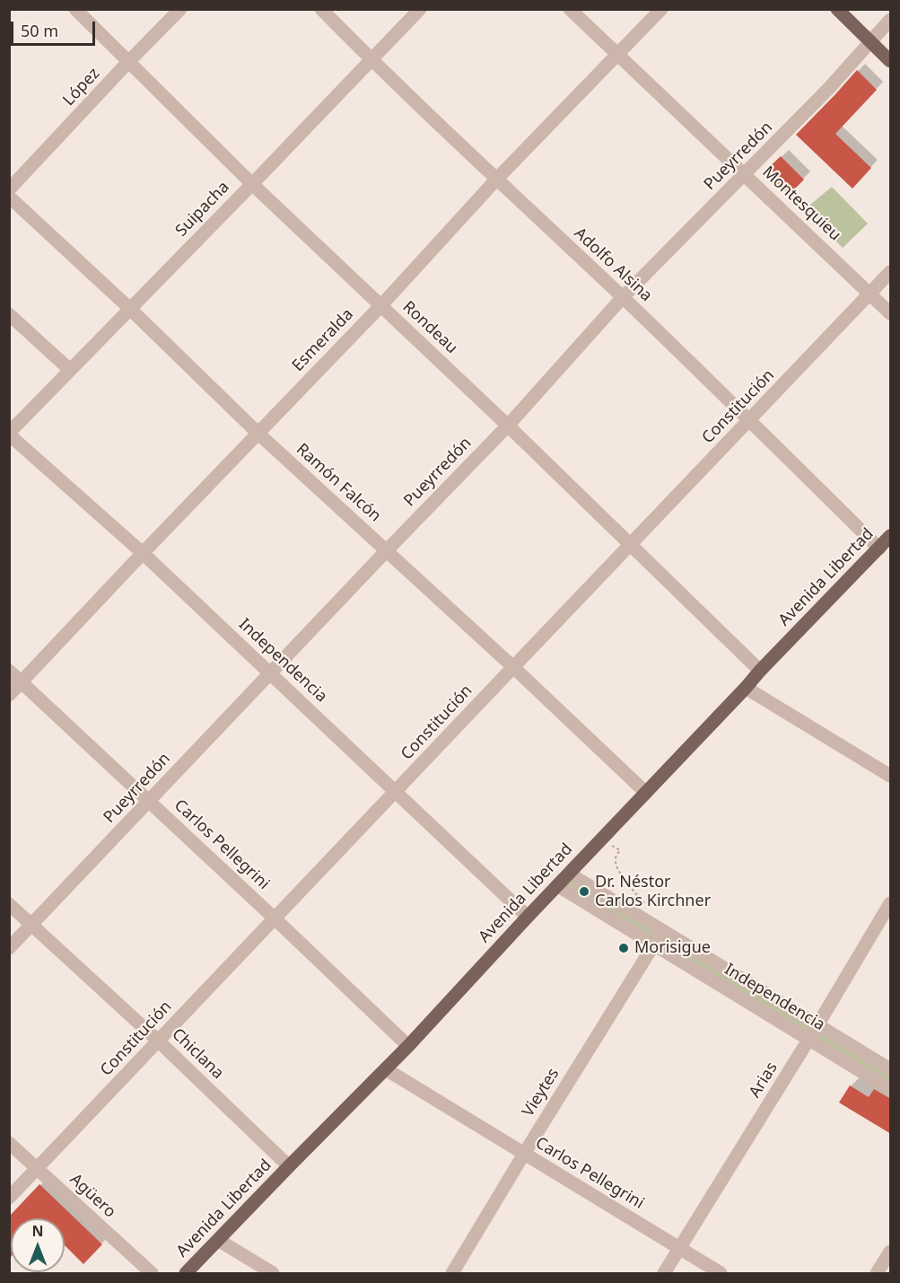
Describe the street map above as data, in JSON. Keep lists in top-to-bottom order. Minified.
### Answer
{"streets":{"main road":["Avenida Libertad"],"street":["López","Pueyrredón","Montesquieu","Suipacha","Adolfo Alsina","Rondeau","Esmeralda","Constitución","Ramón Falcón","Independencia","Carlos Pellegrini","Chiclana","Arias","Vieytes","Agüero"]},"crossings":[["López","Rondeau"],["Pueyrredón","Montesquieu"],["Pueyrredón","Adolfo Alsina"],["Pueyrredón","Rondeau"],["Pueyrredón","Ramón Falcón"],["Pueyrredón","Independencia"],["Pueyrredón","Carlos Pellegrini"],["Pueyrredón","Chiclana"],["Montesquieu","Esmeralda"],["Montesquieu","Constitución"],["Suipacha","Adolfo Alsina"],["Suipacha","Rondeau"],["Suipacha","Ramón Falcón"],["Suipacha","Independencia"],["Adolfo Alsina","Esmeralda"],["Adolfo Alsina","Constitución"],["Adolfo Alsina","Avenida Libertad"],["Rondeau","Esmeralda"],["Rondeau","Constitución"],["Rondeau","Avenida Libertad"],["Esmeralda","Ramón Falcón"],["Esmeralda","Independencia"],["Esmeralda","Carlos Pellegrini"],["Constitución","Ramón Falcón"],["Constitución","Independencia"],["Constitución","Carlos Pellegrini"],["Constitución","Chiclana"],["Constitución","Agüero"],["Ramón Falcón","Avenida Libertad"],["Avenida Libertad","Independencia"],["Avenida Libertad","Carlos Pellegrini"],["Avenida Libertad","Chiclana"],["Independencia","Arias"],["Independencia","Vieytes"],["Carlos Pellegrini","Arias"],["Carlos Pellegrini","Vieytes"]],"places":["Dr. Néstor Carlos Kirchner","Morisigue"],"scale_bar":"50 m","north":"top"}
